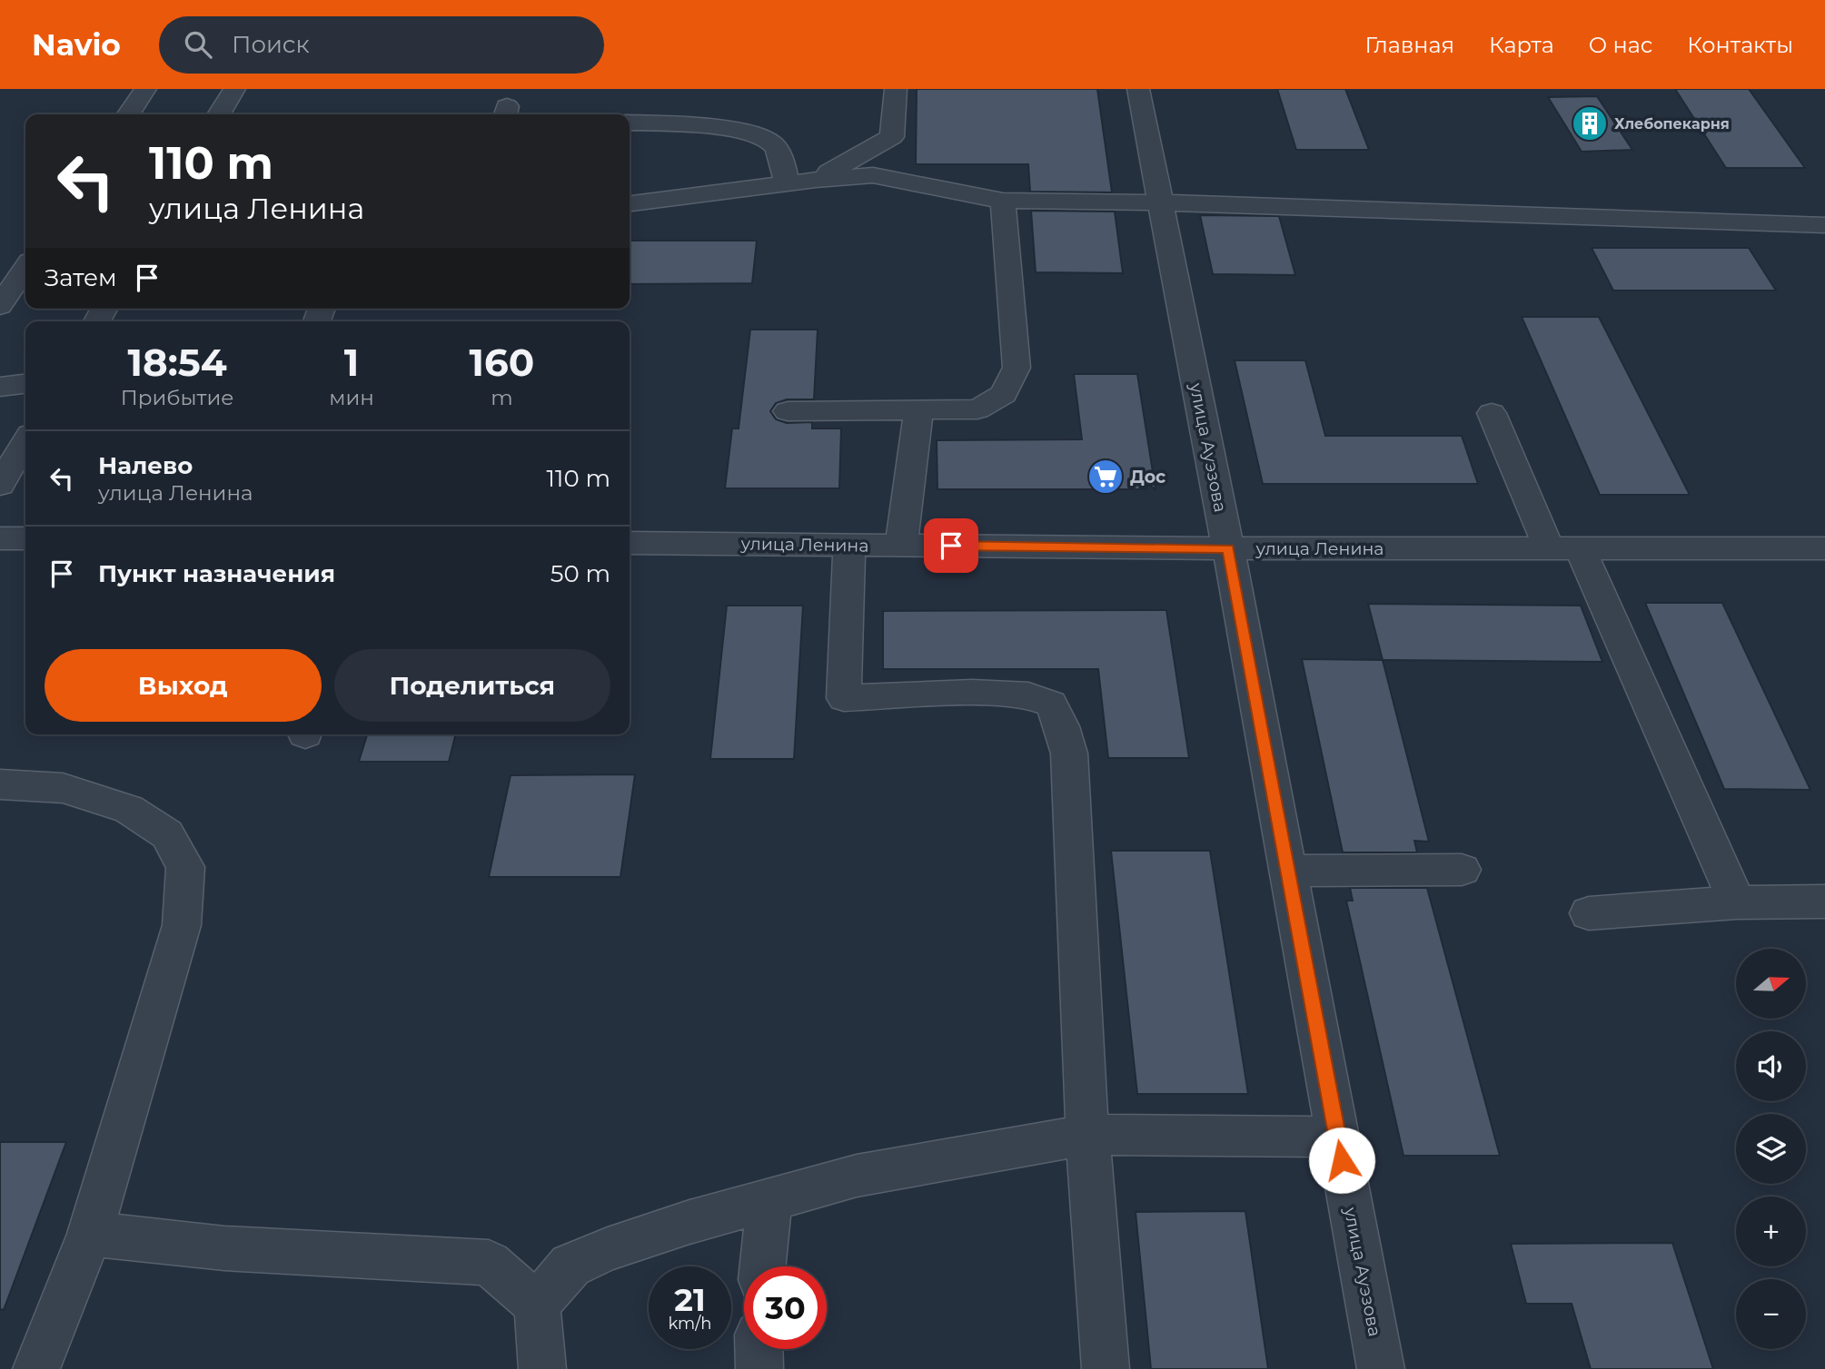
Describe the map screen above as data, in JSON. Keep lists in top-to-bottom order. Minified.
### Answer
{"streets":{"street":["улица Ауэзова","улица Ленина"]},"crossings":[["улица Ауэзова","улица Ленина"]],"places":{"building":["Хлебопекарня"],"supermarket":["Дос"]},"north":"right","page":{"header":"Navio","search":"Поиск","nav":["Главная","Карта","О нас","Контакты"],"turn":["110 m","улица Ленина"],"then":"Затем","eta":["18:54","Прибытие","1","мин","160","m"],"list":[{"name":"Налево","note":"улица Ленина","value":"110 m"},{"name":"Пункт назначения","value":"50 m"}],"buttons":["Выход","Поделиться"],"map_buttons":["+","−"],"speed":"21 km/h","limit":"30"}}
